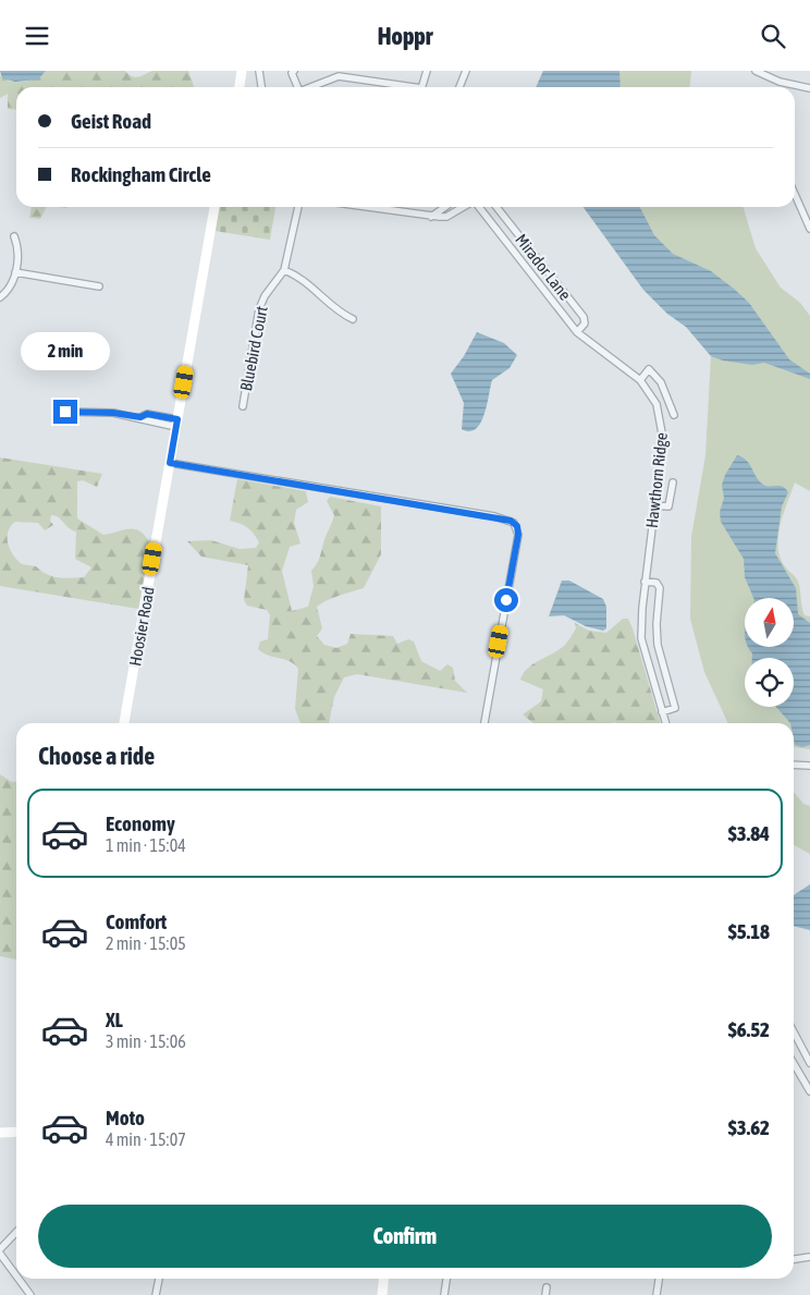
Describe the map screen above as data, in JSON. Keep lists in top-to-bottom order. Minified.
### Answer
{"streets":{"street":["Mirador Lane","Bluebird Court","Hawthorn Ridge","Hoosier Road"]},"crossings":[["Mirador Lane","Hawthorn Ridge"]],"north":"top","page":{"header":"Hoppr","banner":["Geist Road","Rockingham Circle"],"bubble":"2 min","heading":"Choose a ride","list":[{"name":"Economy","note":"1 min · 15:04","value":"$3.84"},{"name":"Comfort","note":"2 min · 15:05","value":"$5.18"},{"name":"XL","note":"3 min · 15:06","value":"$6.52"},{"name":"Moto","note":"4 min · 15:07","value":"$3.62"}],"buttons":"Confirm"}}
